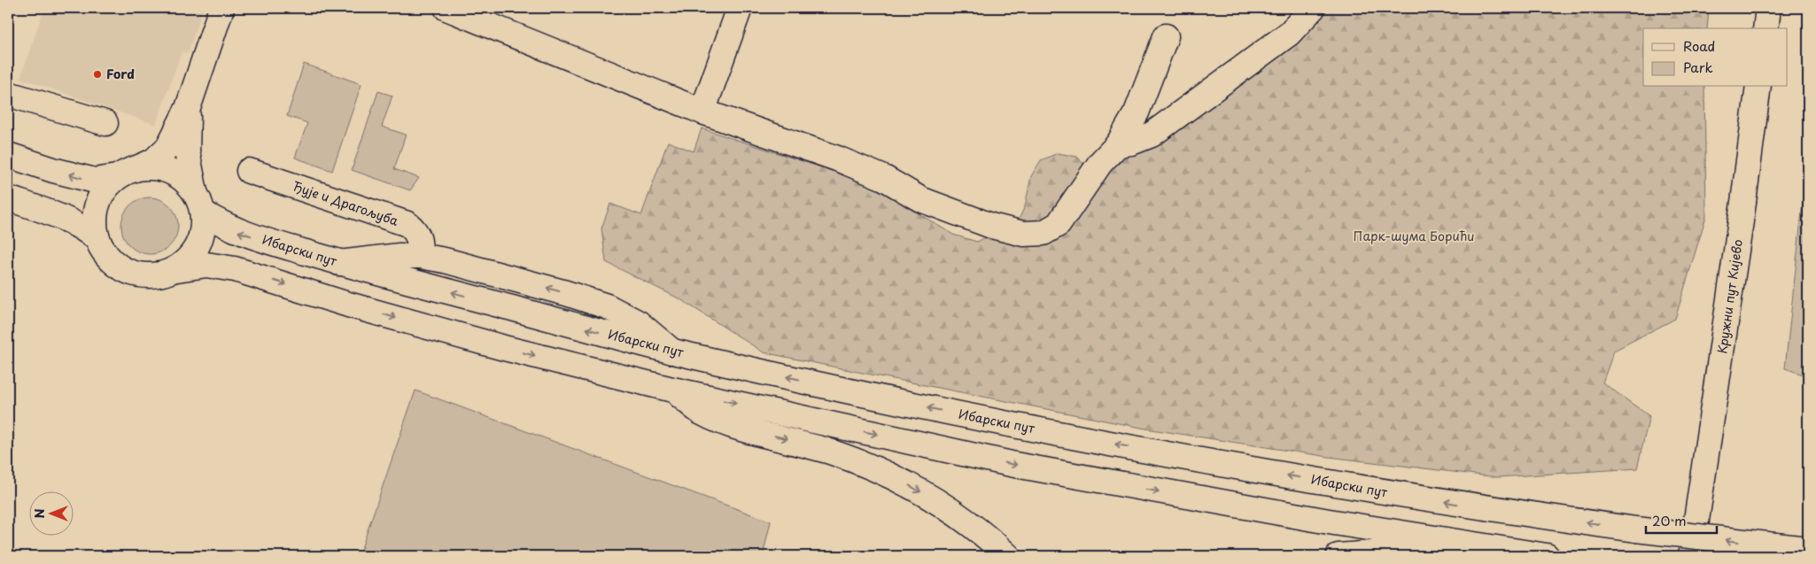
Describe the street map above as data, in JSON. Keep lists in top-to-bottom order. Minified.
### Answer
{"streets":{"main road":["Ђује и Драгољуба","Ибарски пут","Кружни пут Кијево"]},"parks":["Парк-шума Борићи"],"places":["Ford"],"legend":["Road","Park"],"scale_bar":"20 m","north":"left"}
